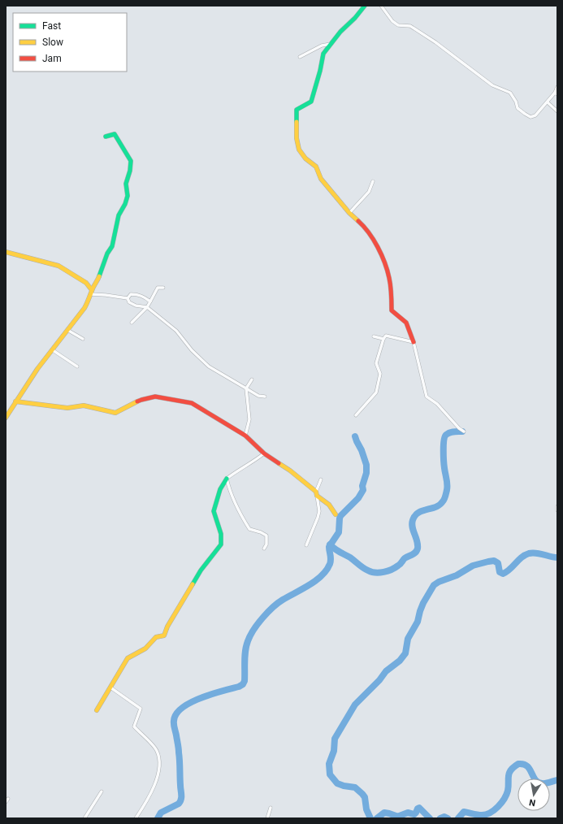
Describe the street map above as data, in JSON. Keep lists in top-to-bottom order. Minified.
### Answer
{"legend":["Fast","Slow","Jam"],"north":"bottom"}
